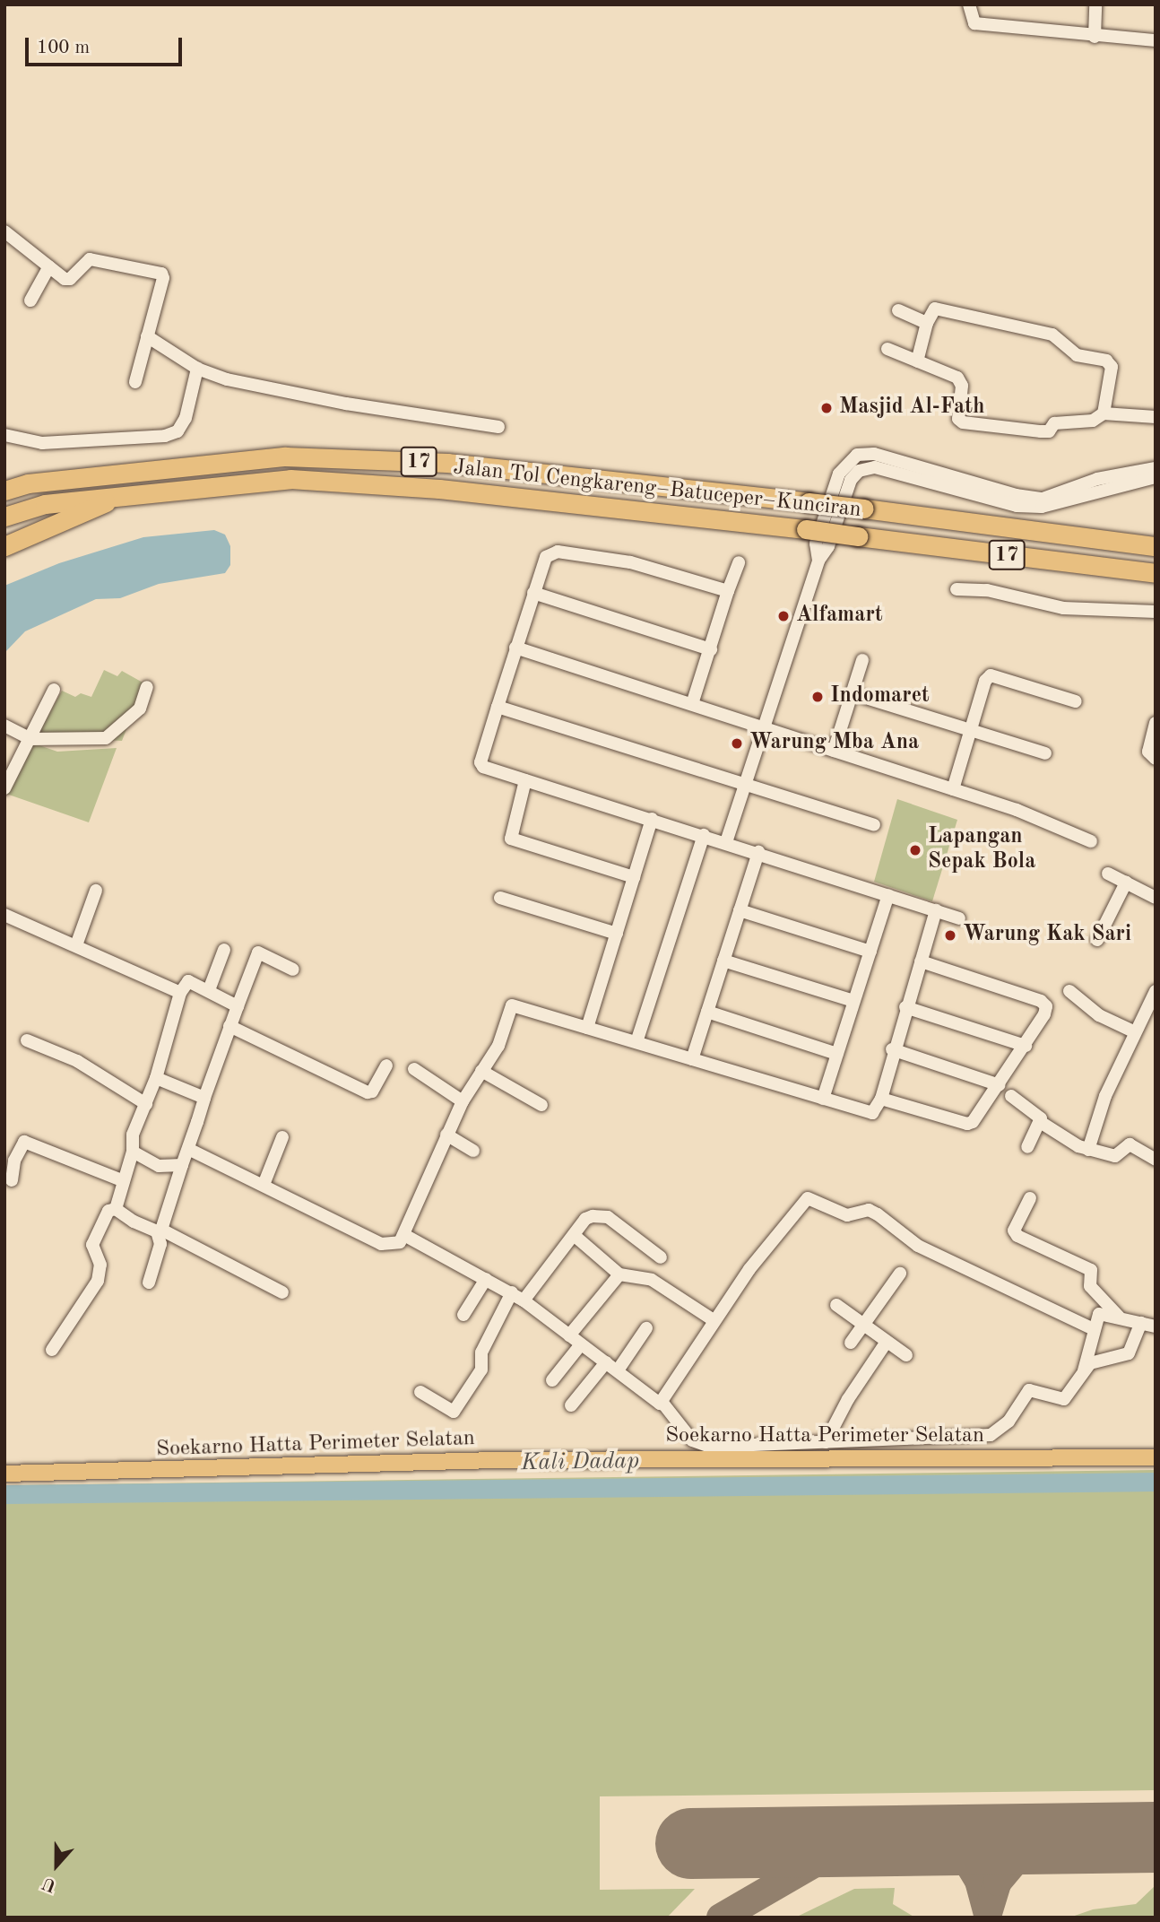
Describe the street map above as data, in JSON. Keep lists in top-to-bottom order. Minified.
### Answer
{"streets":{"highway":["17","Jalan Tol Cengkareng–Batuceper–Kunciran"],"main road":["Soekarno Hatta Perimeter Selatan"]},"water":["Kali Dadap"],"places":["Masjid Al-Fath","Alfamart","Indomaret","Warung Mba Ana","Lapangan Sepak Bola","Warung Kak Sari"],"scale_bar":"100 m","north":"bottom"}
